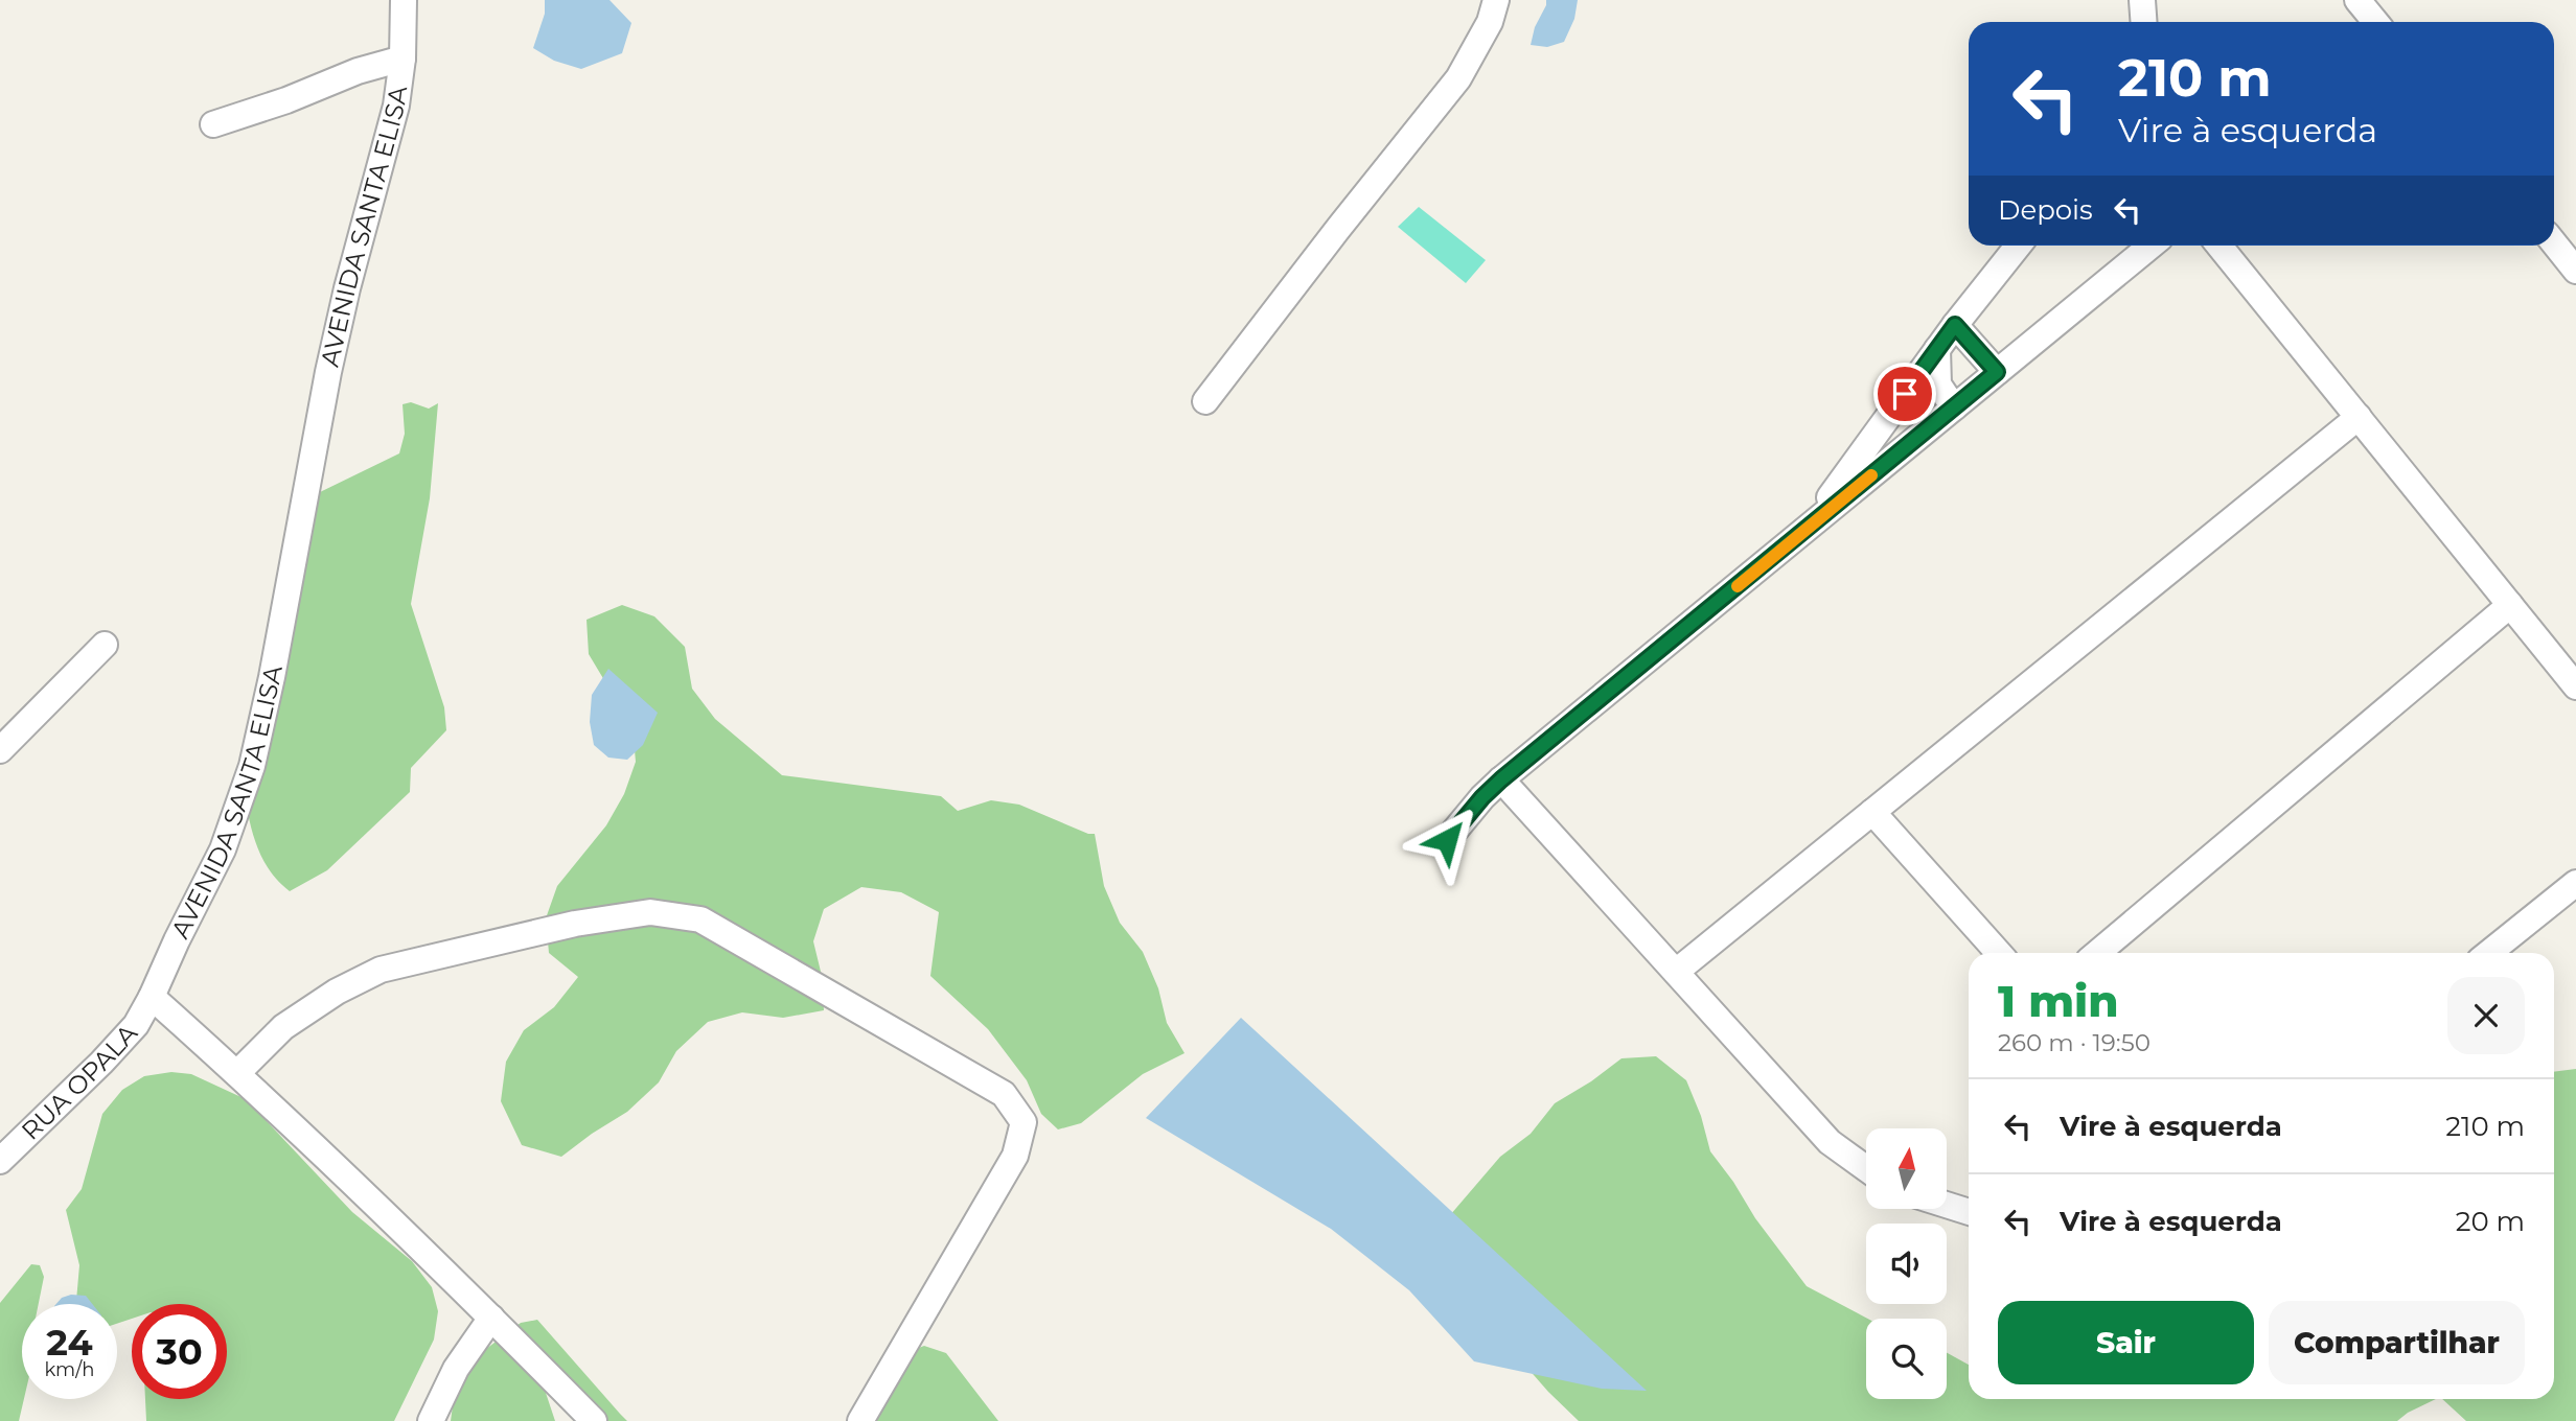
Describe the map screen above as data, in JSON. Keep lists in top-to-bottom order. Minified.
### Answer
{"streets":{"street":["AVENIDA SANTA ELISA","RUA OPALA"]},"crossings":[["AVENIDA SANTA ELISA","RUA OPALA"]],"north":"top","page":{"turn":["210 m","Vire à esquerda"],"then":"Depois","heading":["1 min","260 m · 19:50"],"list":[{"name":"Vire à esquerda","value":"210 m"},{"name":"Vire à esquerda","value":"20 m"}],"buttons":["Sair","Compartilhar"],"speed":"24 km/h","limit":"30"}}
